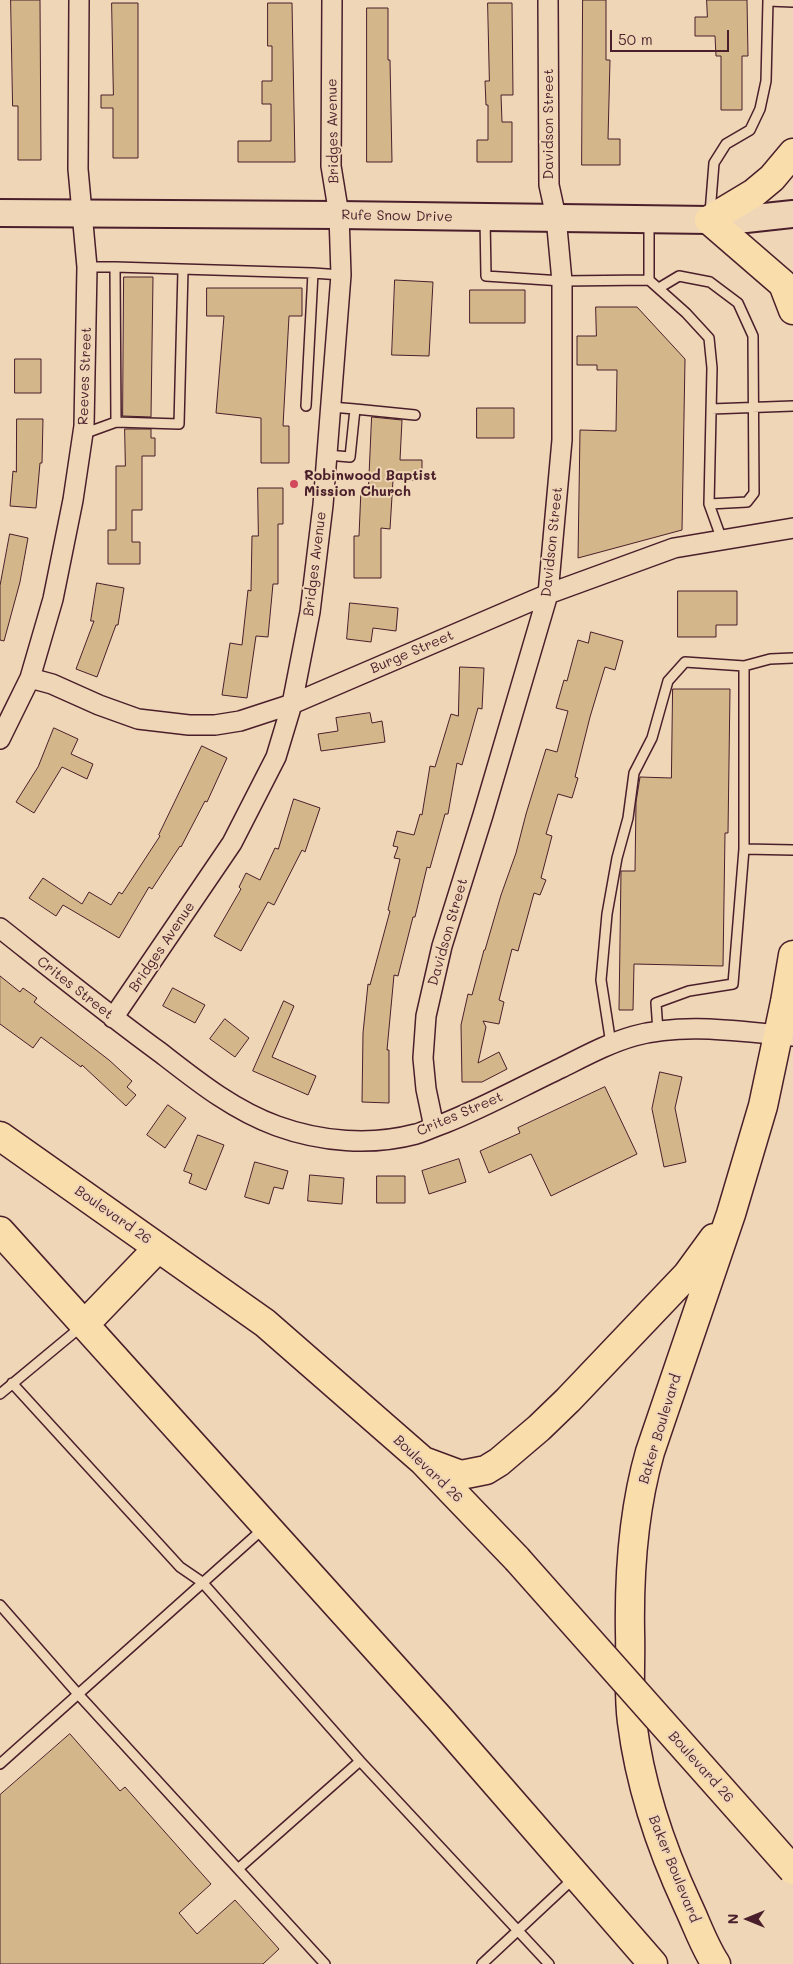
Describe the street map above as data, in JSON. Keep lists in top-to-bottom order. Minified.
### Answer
{"streets":{"main road":["Rufe Snow Drive","Boulevard 26","Baker Boulevard"],"street":["Davidson Street","Bridges Avenue","Reeves Street","Burge Street","Crites Street"]},"crossings":[["Davidson Street","Rufe Snow Drive"],["Davidson Street","Burge Street"],["Davidson Street","Crites Street"],["Bridges Avenue","Rufe Snow Drive"],["Bridges Avenue","Burge Street"],["Bridges Avenue","Crites Street"],["Rufe Snow Drive","Reeves Street"],["Reeves Street","Burge Street"],["Crites Street","Baker Boulevard"]],"places":["Robinwood Baptist Mission Church"],"scale_bar":"50 m","north":"left"}
